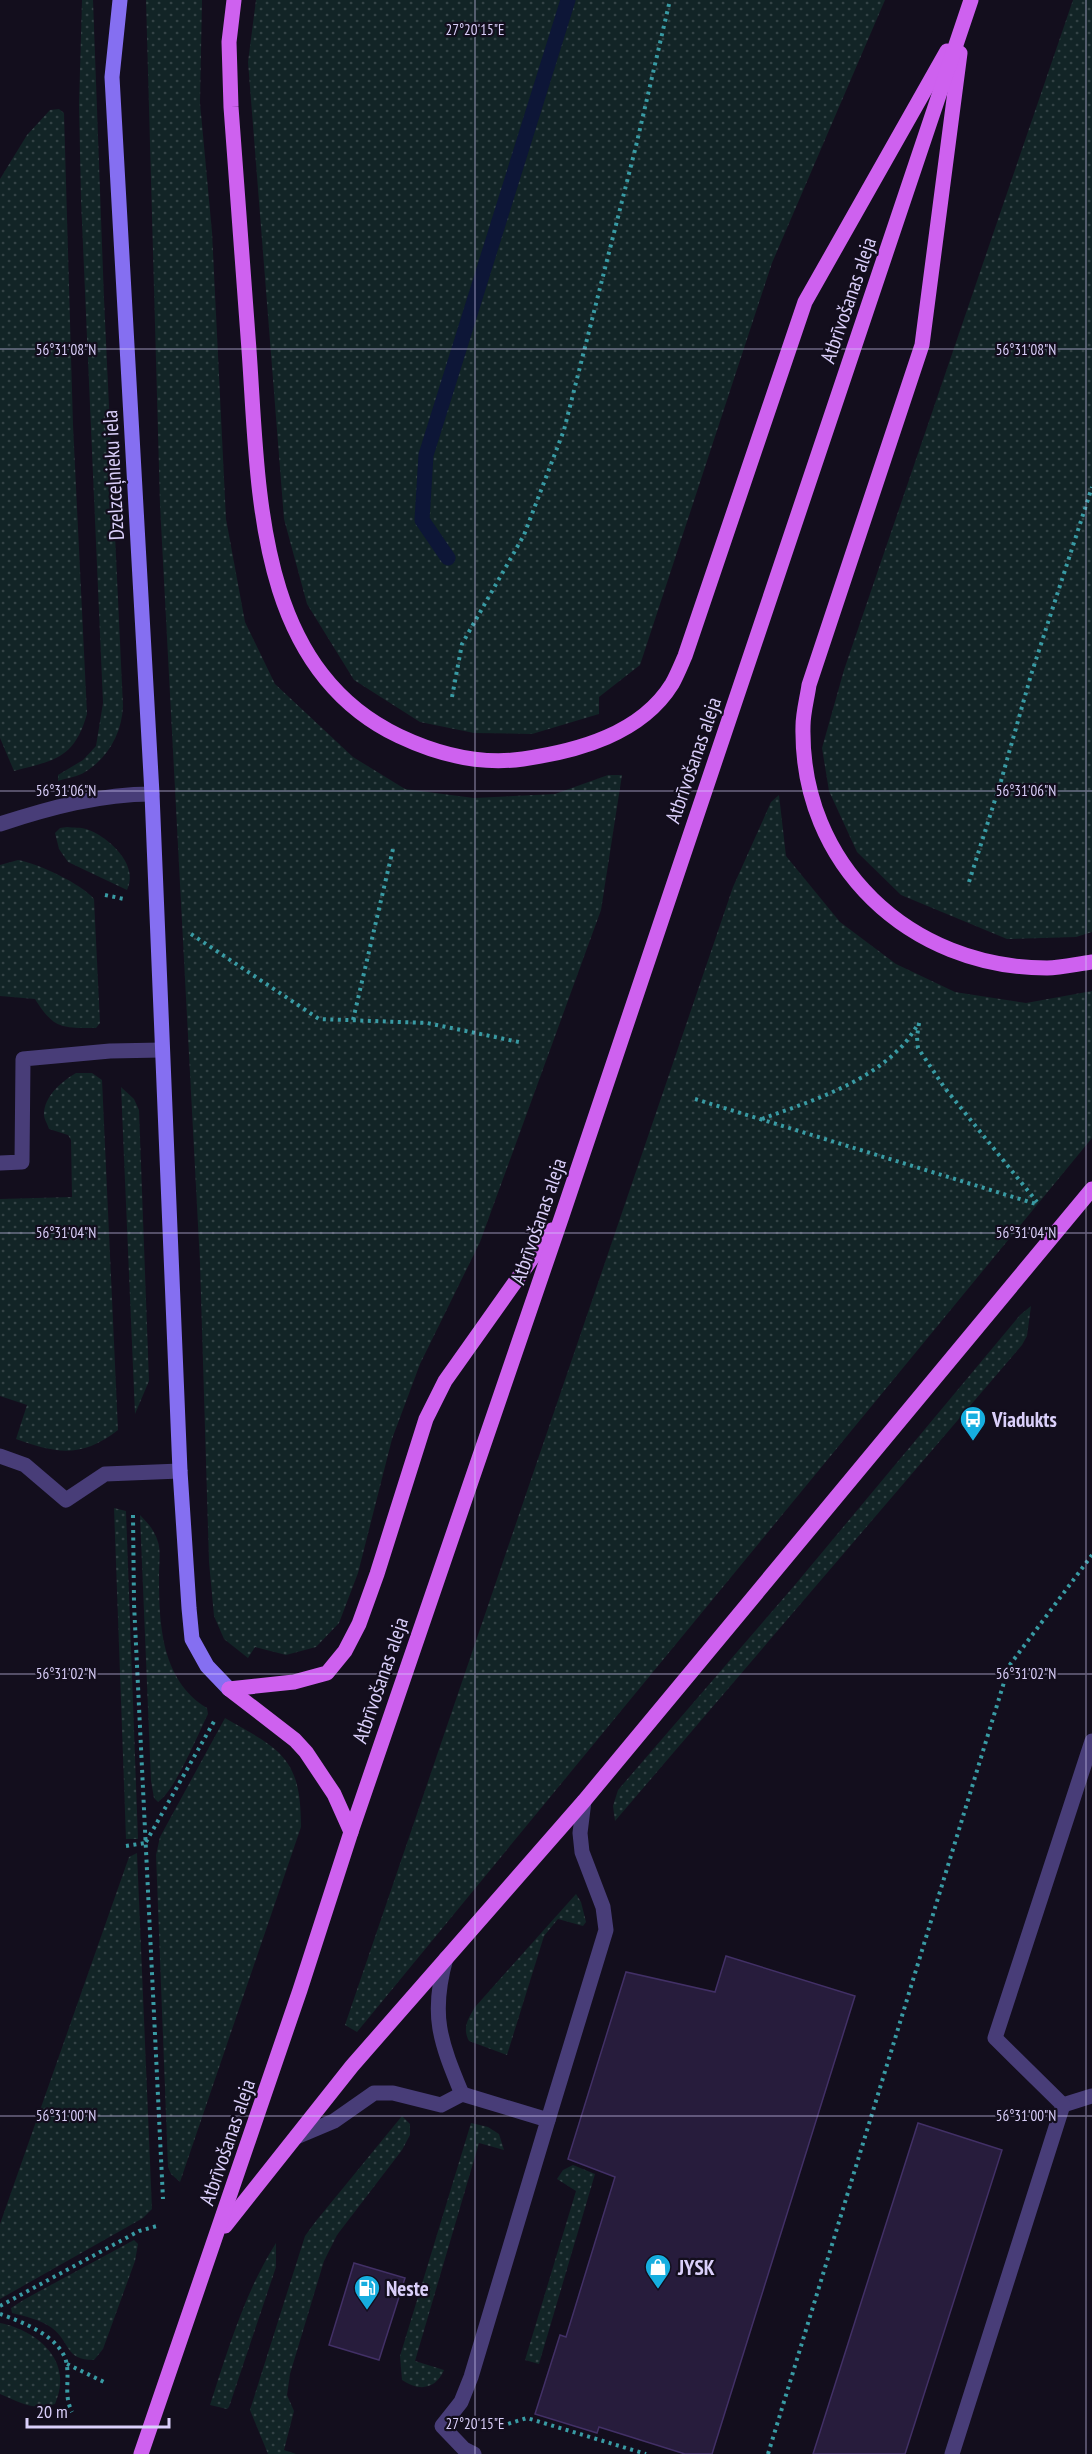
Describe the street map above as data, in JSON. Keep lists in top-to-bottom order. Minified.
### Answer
{"streets":{"main road":["Atbrīvošanas aleja","Dzelzceļnieku iela"]},"places":{"bus stop":["Viadukts"],"shop":["JYSK"],"fuel station":["Neste"]},"scale_bar":"20 m","coordinates":["27°20'15\"E","56°31'08\"N","56°31'06\"N","56°31'04\"N","56°31'02\"N","56°31'00\"N"]}
